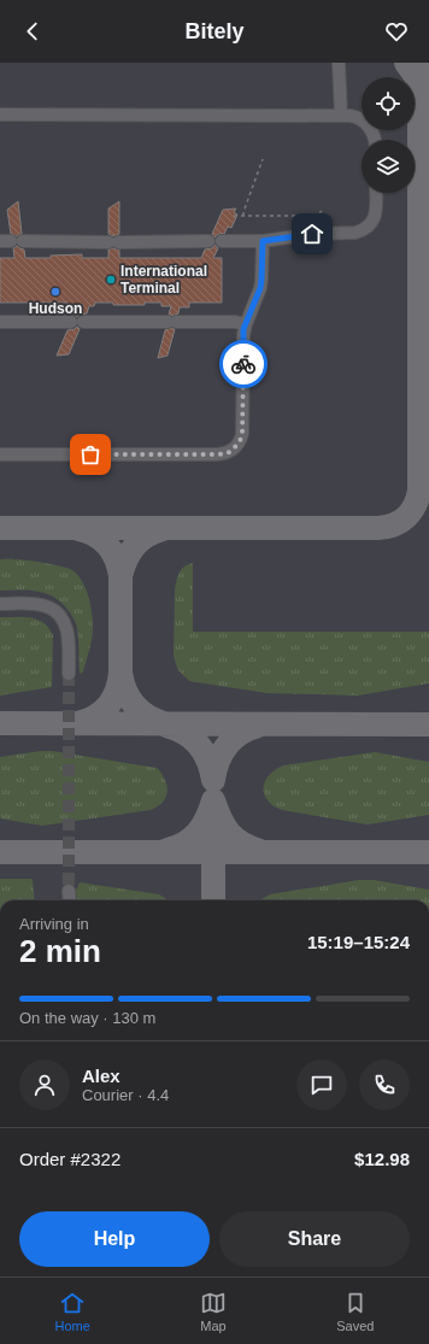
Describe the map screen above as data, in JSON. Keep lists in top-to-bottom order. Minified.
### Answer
{"places":["International Terminal","Hudson"],"page":{"header":"Bitely","heading":["2 min","Arriving in","15:19–15:24"],"panel":["Alex","Courier · 4.4","Order #2322","$12.98"],"bar":"On the way · 130 m","buttons":["Help","Share"],"tabs":["Home","Map","Saved"]}}
